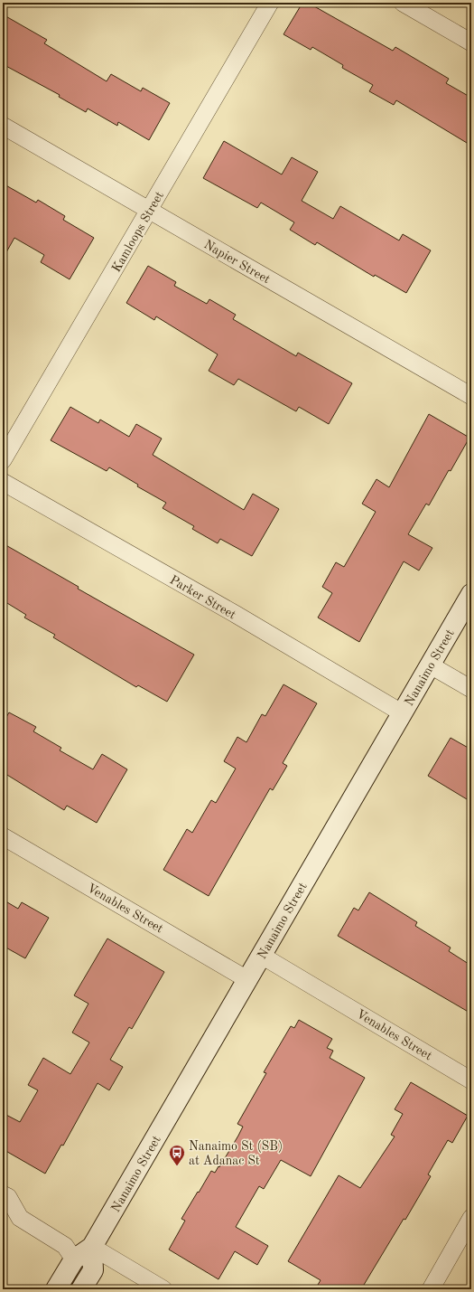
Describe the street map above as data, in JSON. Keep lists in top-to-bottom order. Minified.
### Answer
{"streets":{"main road":["Nanaimo Street"],"street":["Kamloops Street","Napier Street","Parker Street","Venables Street"]},"crossings":[["Kamloops Street","Napier Street"],["Parker Street","Nanaimo Street"],["Nanaimo Street","Venables Street"]],"places":{"bus stop":["Nanaimo St (SB) at Adanac St"]}}
